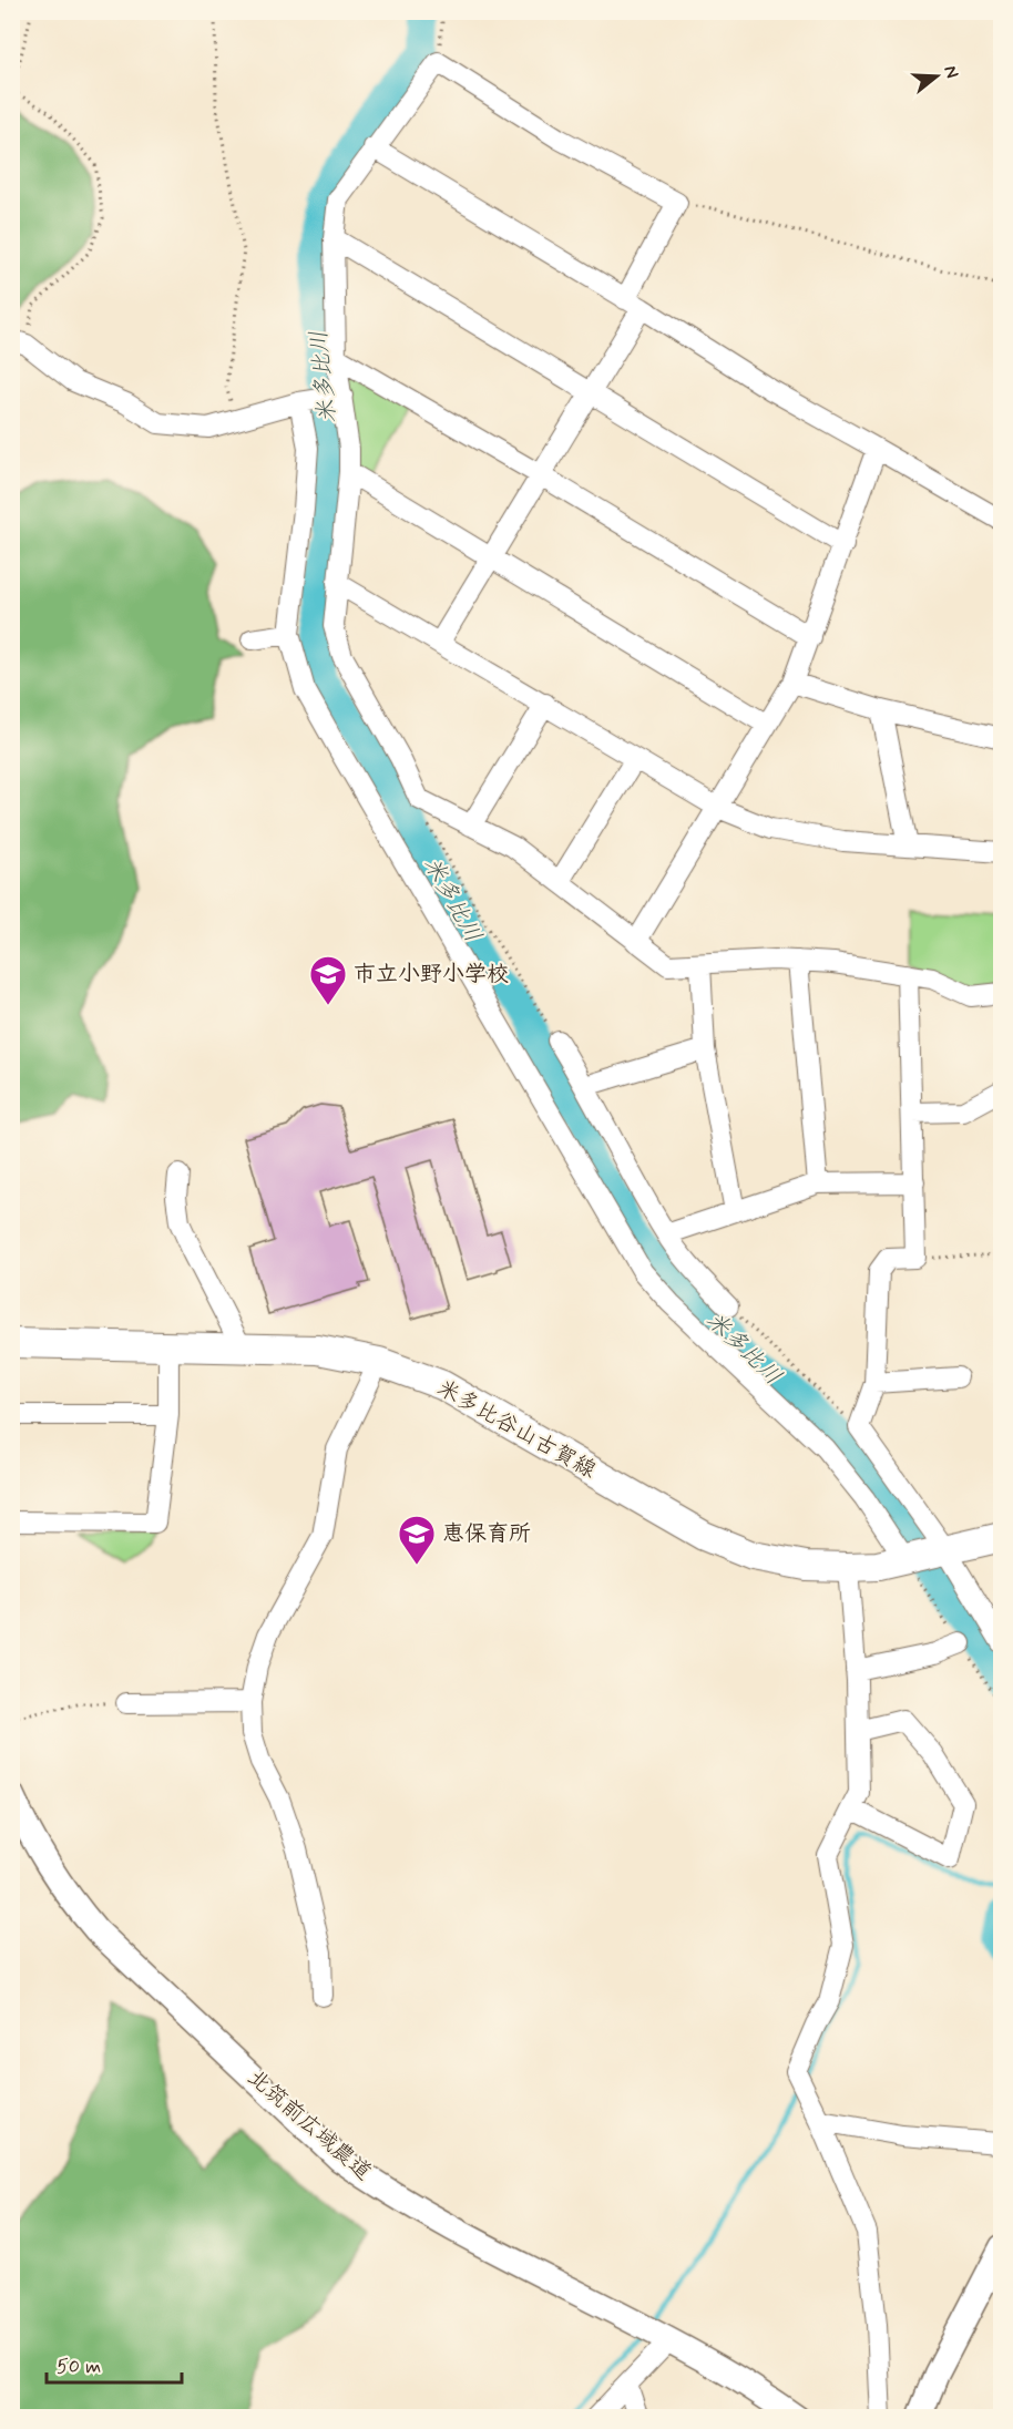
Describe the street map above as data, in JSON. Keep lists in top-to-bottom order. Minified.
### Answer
{"streets":{"main road":["米多比谷山古賀線"],"street":["北筑前広域農道"]},"water":["米多比川"],"places":{"school or university":["市立小野小学校","恵保育所"]},"scale_bar":"50 m","north":"right"}
